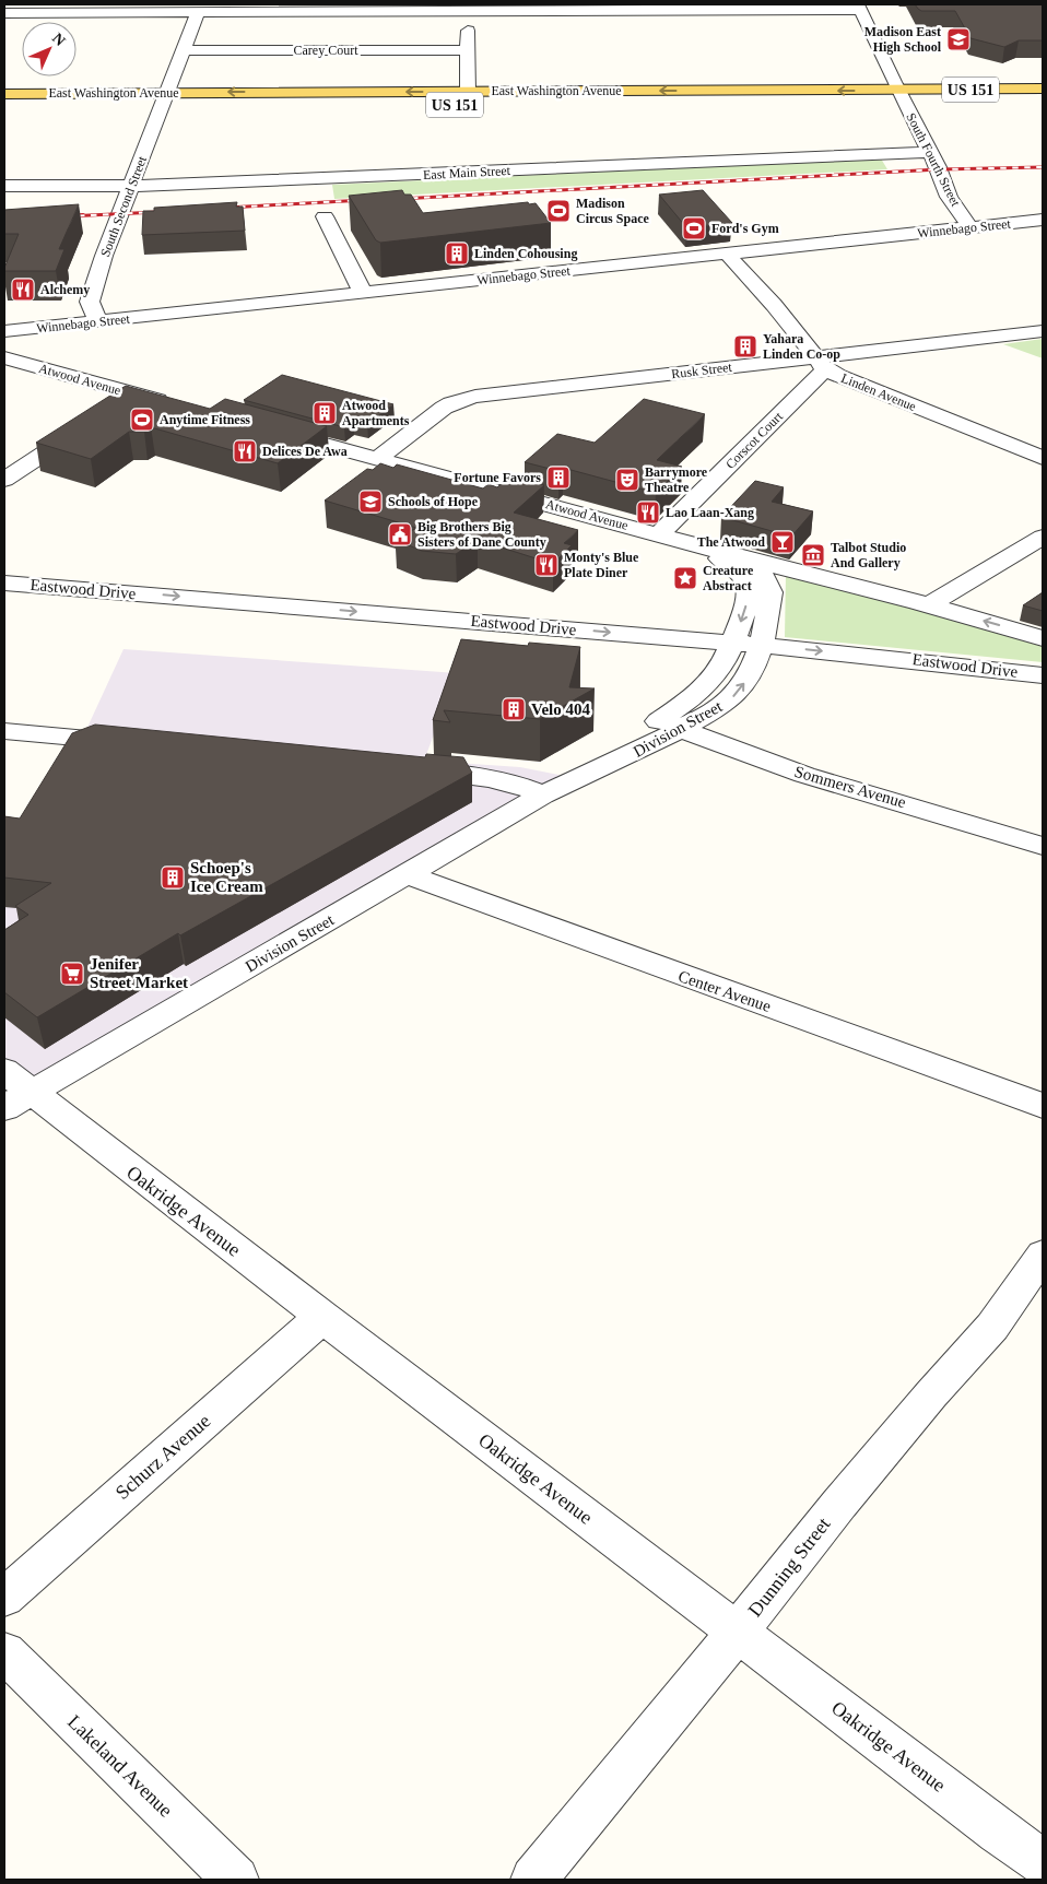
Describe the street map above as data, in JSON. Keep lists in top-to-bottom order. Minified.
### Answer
{"streets":{"main road":["US 151","East Washington Avenue"],"street":["Carey Court","South Fourth Street","East Main Street","South Second Street","Winnebago Street","Rusk Street","Atwood Avenue","Linden Avenue","Corscot Court","Eastwood Drive","Division Street","Sommers Avenue","Center Avenue","Oakridge Avenue","Schurz Avenue","Dunning Street","Lakeland Avenue"]},"crossings":[["Carey Court","South Second Street"],["East Washington Avenue","South Fourth Street"],["East Washington Avenue","South Second Street"],["South Fourth Street","East Main Street"],["South Fourth Street","Winnebago Street"],["East Main Street","South Second Street"],["South Second Street","Winnebago Street"],["Winnebago Street","Linden Avenue"],["Rusk Street","Atwood Avenue"],["Rusk Street","Linden Avenue"],["Rusk Street","Corscot Court"],["Atwood Avenue","Corscot Court"],["Atwood Avenue","Division Street"],["Linden Avenue","Corscot Court"],["Eastwood Drive","Division Street"],["Division Street","Sommers Avenue"],["Division Street","Center Avenue"],["Division Street","Oakridge Avenue"],["Oakridge Avenue","Schurz Avenue"],["Oakridge Avenue","Dunning Street"]],"one_way":["Eastwood Drive"],"places":{"school or university":["Madison East High School","Schools of Hope"],"sports":["Madison Circus Space","Ford's Gym","Anytime Fitness"],"building":["Linden Cohousing","Yahara Linden Co-op","Atwood Apartments","Fortune Favors","Velo 404","Schoep's Ice Cream"],"restaurant":["Alchemy","Delices De Awa","Lao Laan-Xang","Monty's Blue Plate Diner"],"theatre":["Barrymore Theatre"],"public building":["Big Brothers Big Sisters of Dane County"],"bar":["The Atwood"],"museum":["Talbot Studio And Gallery"],"place":["Creature Abstract"],"supermarket":["Jenifer Street Market"]},"north":"top right"}
